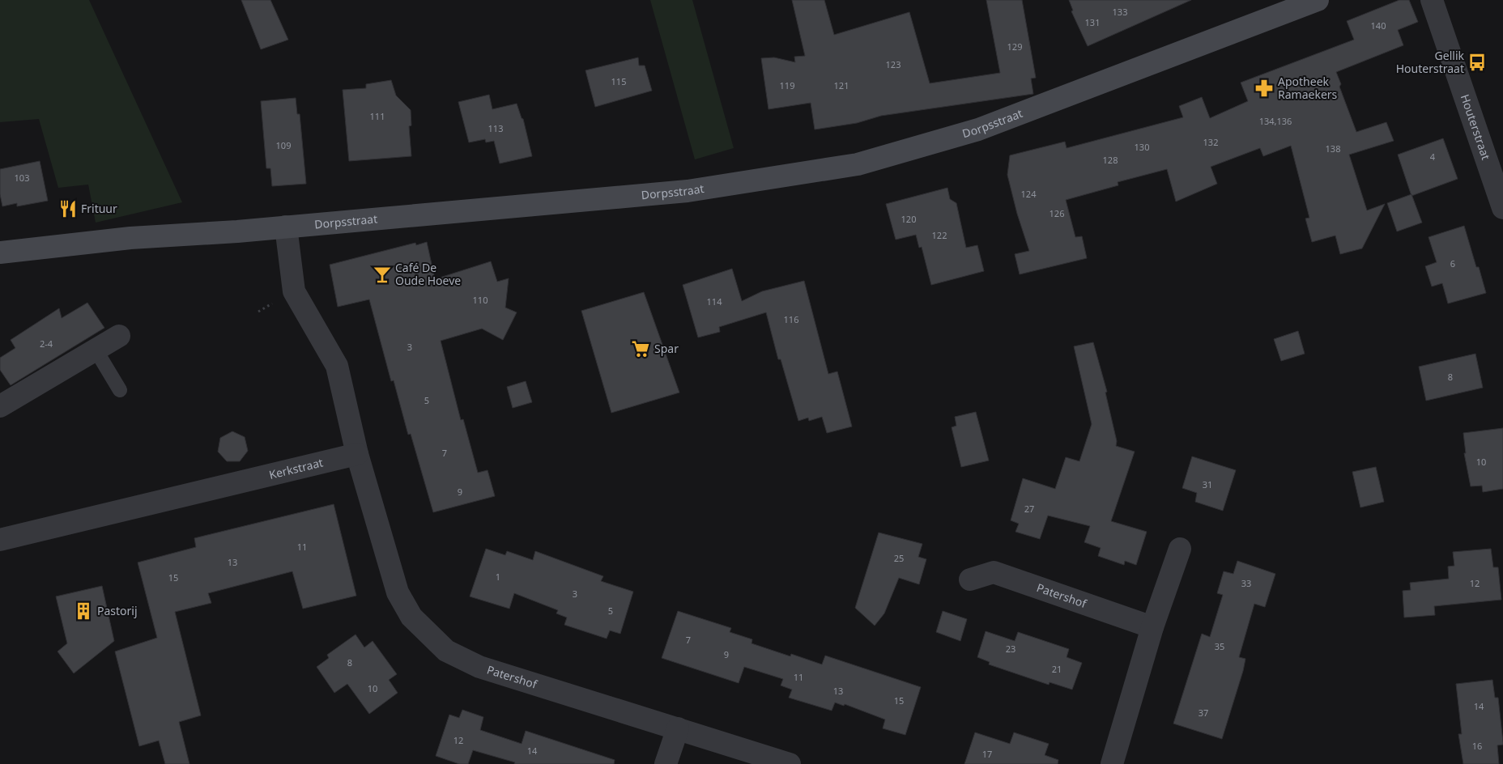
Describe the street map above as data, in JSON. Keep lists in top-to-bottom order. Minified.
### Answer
{"streets":{"street":["Dorpsstraat","Houterstraat","Kerkstraat","Patershof"]},"crossings":[["Kerkstraat","Patershof"]],"places":{"bus stop":["Gellik Houterstraat"],"pharmacy":["Apotheek Ramaekers"],"restaurant":["Frituur"],"bar":["Café De Oude Hoeve"],"supermarket":["Spar"],"building":["Pastorij"]},"house_numbers":["133","131","140","129","123","115","119","121","111","134,136","113","132","109","130","138","4","128","103","124","126","120","122","6","110","114","116","2-4","3","8","5","7","10","31","9","27","11","25","13","1","15","33","12","3","5","7","35","23","9","8","21","11","10","13","15","14","37","12","16","14","17"]}
